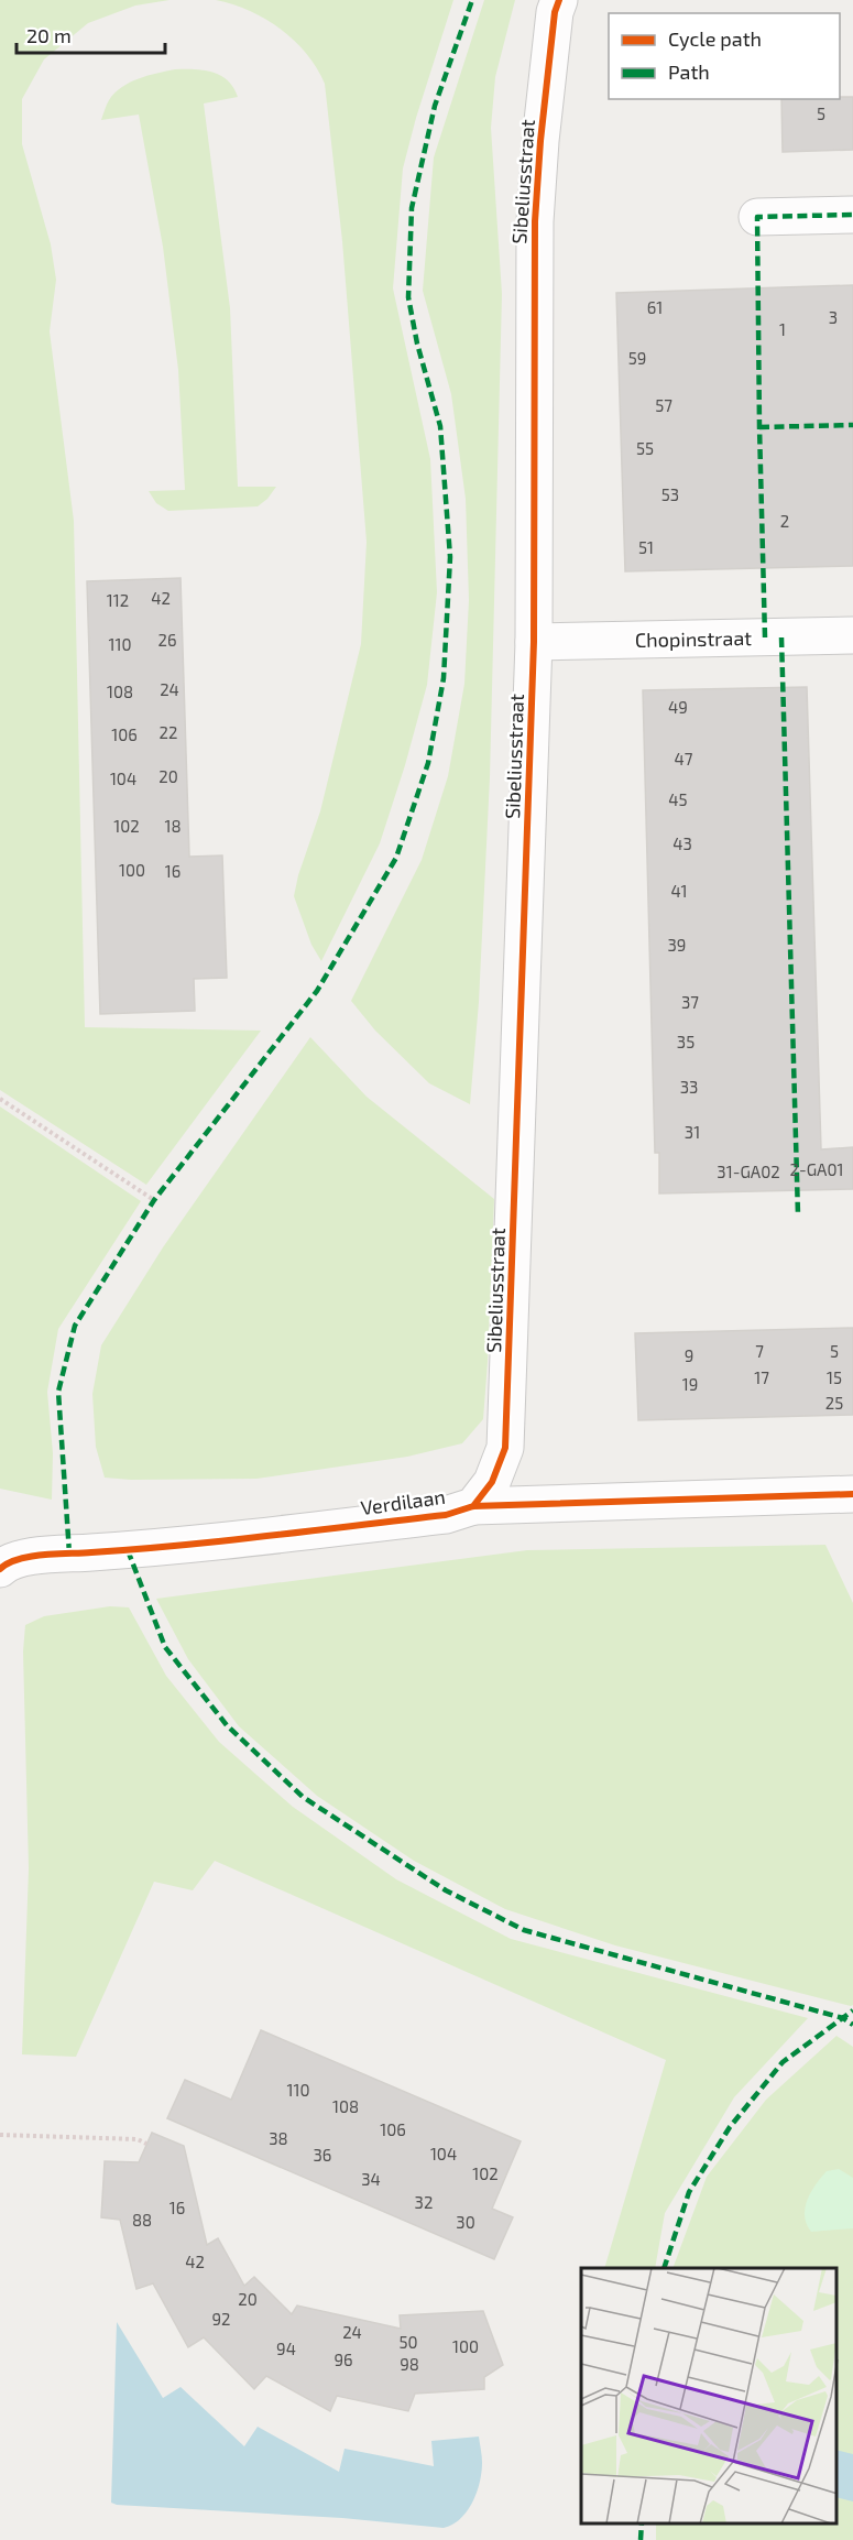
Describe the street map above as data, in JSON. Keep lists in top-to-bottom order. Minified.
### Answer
{"streets":{"street":["Sibeliusstraat","Chopinstraat","Verdilaan"]},"crossings":[["Sibeliusstraat","Chopinstraat"],["Sibeliusstraat","Verdilaan"]],"house_numbers":["5","61","3","1","59","57","55","53","2","51","42","112","26","110","24","108","49","22","106","47","20","104","45","102","18","43","100","16","41","39","37","35","33","31","2-GA01","31-GA02","7","5","9","17","15","19","25","110","108","106","38","104","36","102","34","32","16","88","30","42","20","92","24","50","100","94","96","98"],"legend":["Cycle path","Path"],"scale_bar":"20 m"}
